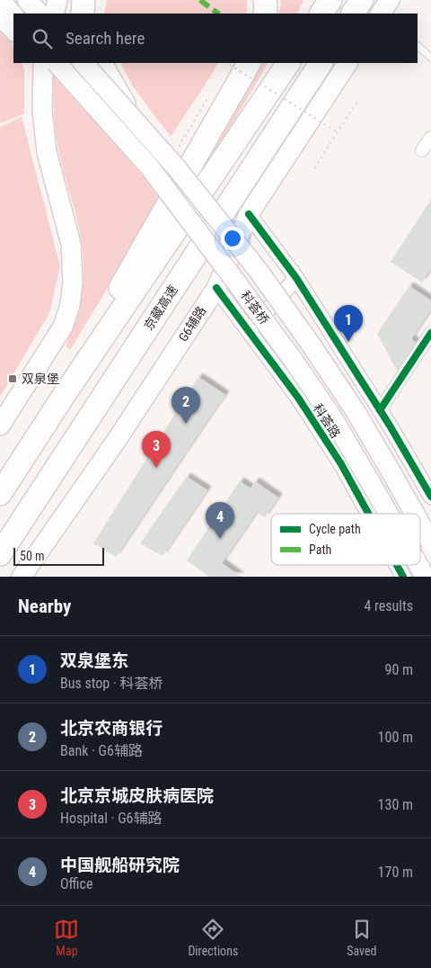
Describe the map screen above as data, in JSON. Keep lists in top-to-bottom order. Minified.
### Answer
{"streets":{"highway":["京藏高速"],"main road":["科荟桥","G6辅路"],"street":["科荟路"]},"crossings":[["G6辅路","科荟路"]],"places":{"transit":["双泉堡"]},"legend":["Cycle path","Path"],"scale_bar":"50 m","page":{"search":"Search here","pins":["1","2","3","4"],"scale":"50 m","heading":["Nearby","4 results"],"list":[{"mark":"1","name":"双泉堡东","note":"Bus stop · 科荟桥","value":"90 m"},{"mark":"2","name":"北京农商银行","note":"Bank · G6辅路","value":"100 m"},{"mark":"3","name":"北京京城皮肤病医院","note":"Hospital · G6辅路","value":"130 m"},{"mark":"4","name":"中国舰船研究院","note":"Office","value":"170 m"}],"nav":["Map","Directions","Saved"]}}
